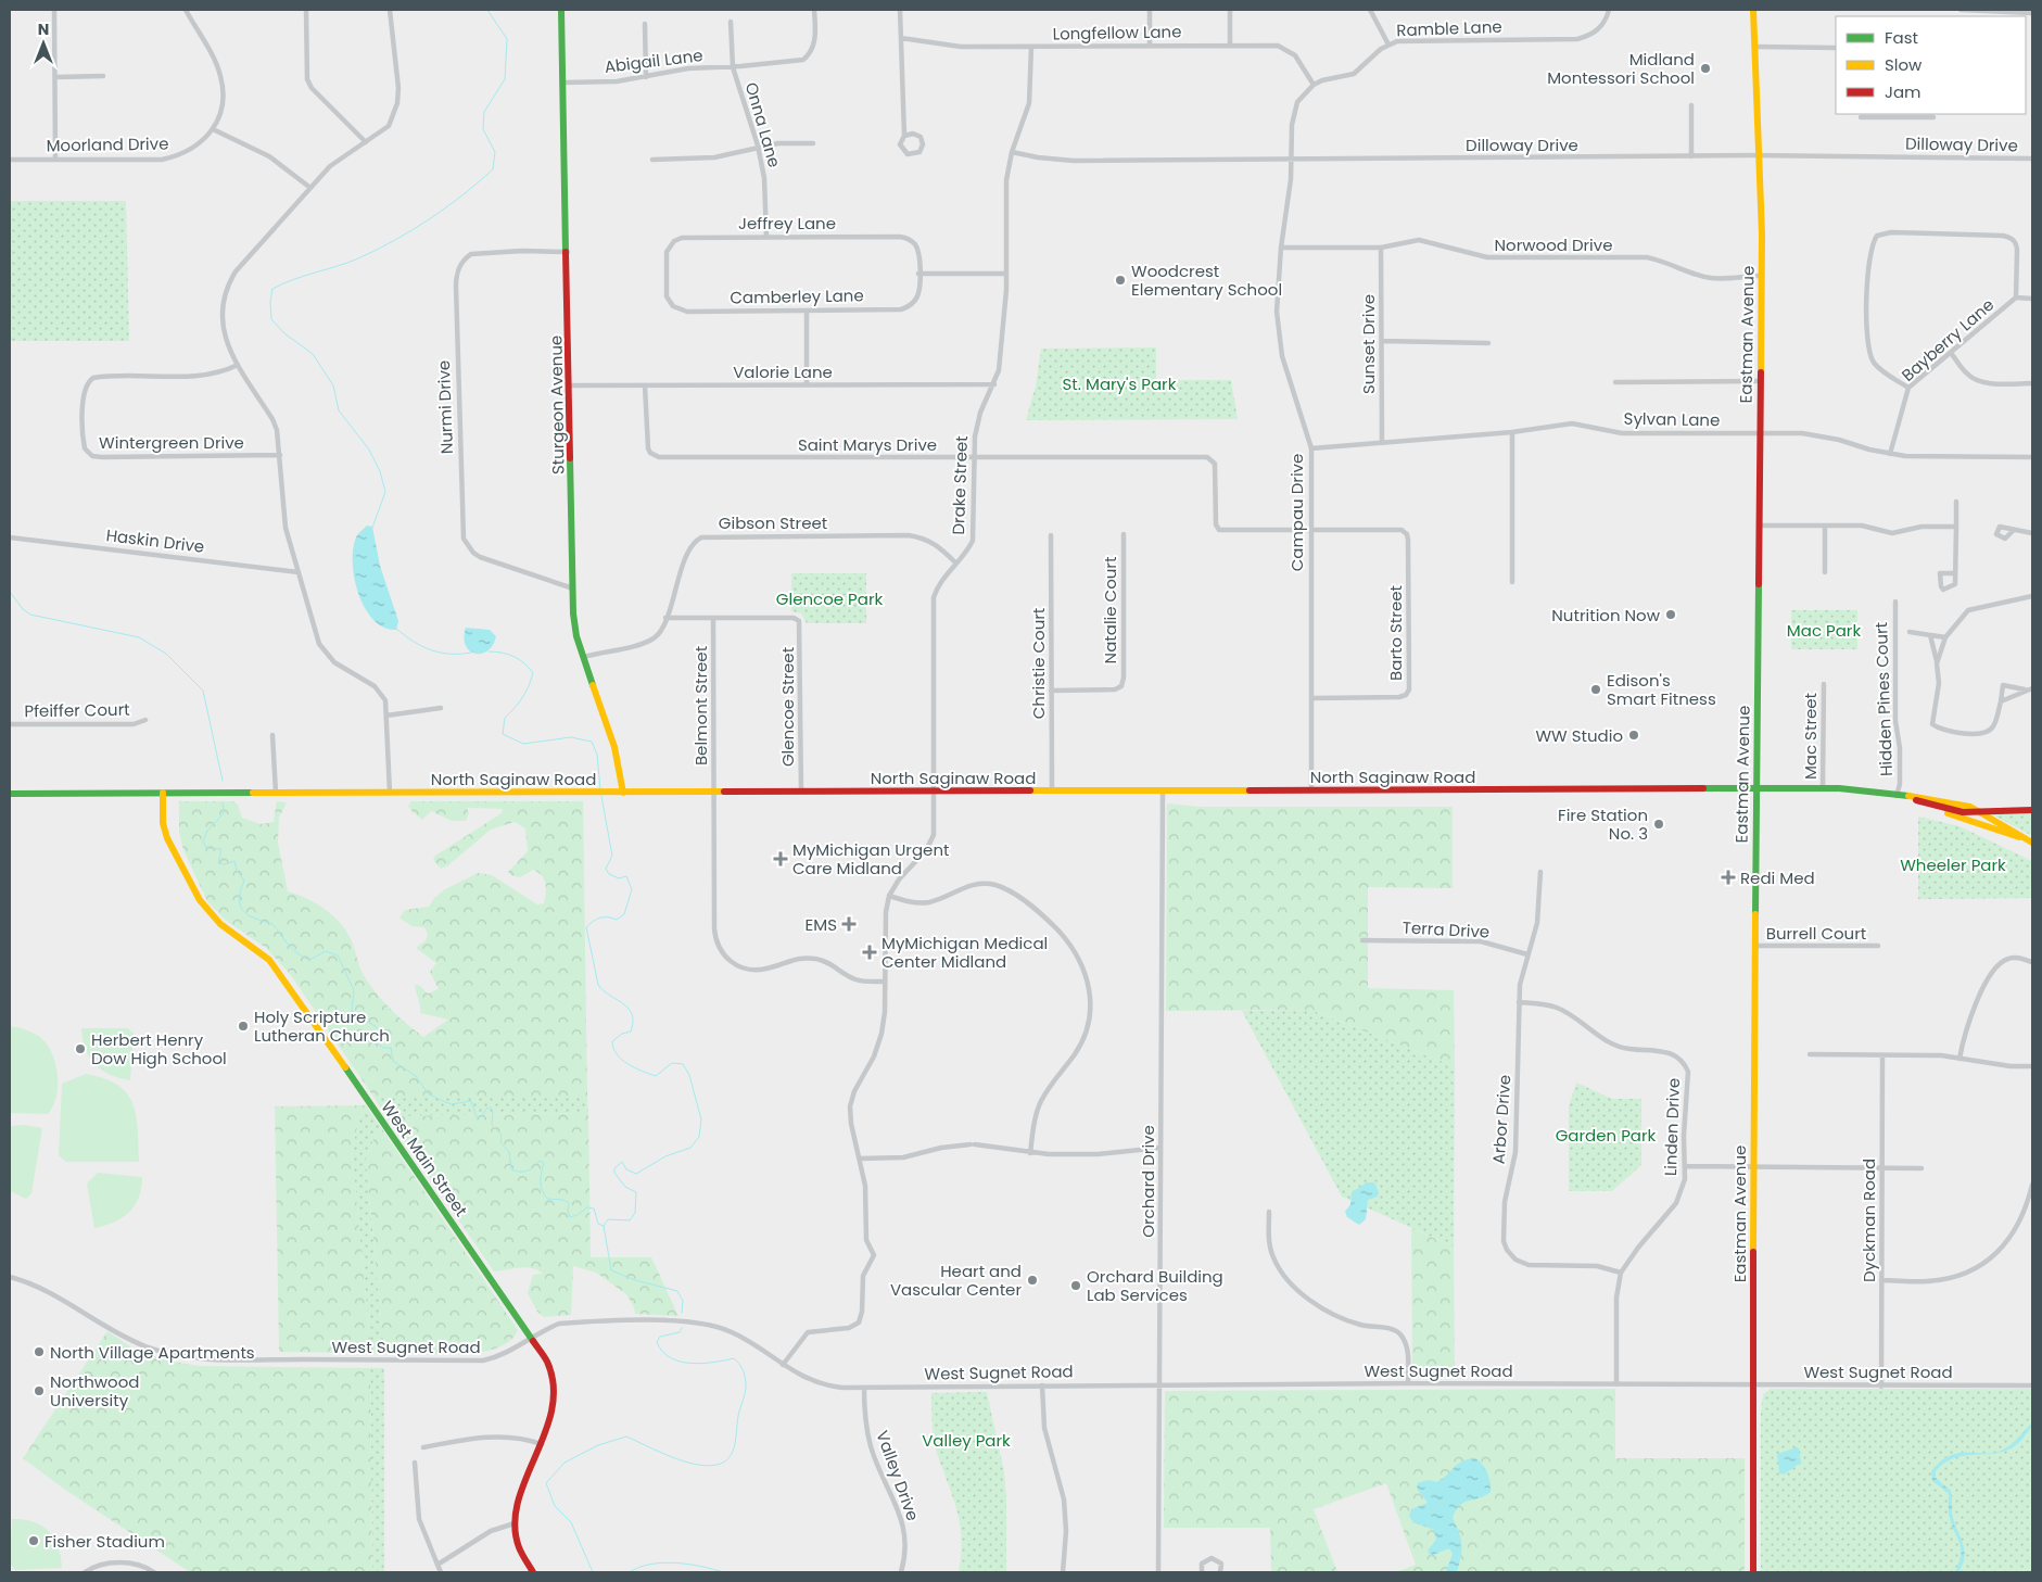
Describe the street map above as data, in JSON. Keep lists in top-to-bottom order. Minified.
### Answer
{"streets":{"main road":["Eastman Avenue","Sturgeon Avenue","North Saginaw Road","West Main Street"],"street":["Ramble Lane","Longfellow Lane","Abigail Lane","Onna Lane","Moorland Drive","Dilloway Drive","Jeffrey Lane","Norwood Drive","Camberley Lane","Bayberry Lane","Sunset Drive","Valorie Lane","Nurmi Drive","Sylvan Lane","Wintergreen Drive","Saint Marys Drive","Drake Street","Campau Drive","Gibson Street","Haskin Drive","Natalie Court","Barto Street","Christie Court","Hidden Pines Court","Belmont Street","Glencoe Street","Pfeiffer Court","Mac Street","Terra Drive","Burrell Court","Arbor Drive","Linden Drive","Orchard Drive","Dyckman Road","West Sugnet Road","Valley Drive"]},"crossings":[["Ramble Lane","Longfellow Lane"],["Ramble Lane","Campau Drive"],["Longfellow Lane","Drake Street"],["Longfellow Lane","Campau Drive"],["Abigail Lane","Onna Lane"],["Abigail Lane","Sturgeon Avenue"],["Onna Lane","Jeffrey Lane"],["Dilloway Drive","Eastman Avenue"],["Dilloway Drive","Drake Street"],["Dilloway Drive","Campau Drive"],["Jeffrey Lane","Camberley Lane"],["Norwood Drive","Eastman Avenue"],["Norwood Drive","Sunset Drive"],["Norwood Drive","Campau Drive"],["Eastman Avenue","Sylvan Lane"],["Eastman Avenue","North Saginaw Road"],["Eastman Avenue","Burrell Court"],["Eastman Avenue","West Sugnet Road"],["Bayberry Lane","Sylvan Lane"],["Sunset Drive","Sylvan Lane"],["Valorie Lane","Sturgeon Avenue"],["Valorie Lane","Saint Marys Drive"],["Valorie Lane","Drake Street"],["Sturgeon Avenue","Nurmi Drive"],["Sturgeon Avenue","Gibson Street"],["Sturgeon Avenue","North Saginaw Road"],["Sylvan Lane","Campau Drive"],["Saint Marys Drive","Drake Street"],["Saint Marys Drive","Campau Drive"],["Saint Marys Drive","Barto Street"],["Drake Street","Gibson Street"],["Drake Street","North Saginaw Road"],["Campau Drive","Barto Street"],["Campau Drive","North Saginaw Road"],["Natalie Court","Christie Court"],["Christie Court","North Saginaw Road"],["Hidden Pines Court","North Saginaw Road"],["Belmont Street","Glencoe Street"],["Belmont Street","North Saginaw Road"],["Glencoe Street","North Saginaw Road"],["Mac Street","North Saginaw Road"],["North Saginaw Road","West Main Street"],["North Saginaw Road","Orchard Drive"],["Terra Drive","Arbor Drive"],["Arbor Drive","Linden Drive"],["Linden Drive","West Sugnet Road"],["West Main Street","West Sugnet Road"],["Orchard Drive","West Sugnet Road"],["Dyckman Road","West Sugnet Road"],["West Sugnet Road","Valley Drive"]],"parks":["St. Mary's Park","Glencoe Park","Mac Park","Wheeler Park","Garden Park","Valley Park"],"places":{"other":["Midland Montessori School","Woodcrest Elementary School","Nutrition Now","Edison's Smart Fitness","WW Studio","Fire Station No. 3","Holy Scripture Lutheran Church","Herbert Henry Dow High School","Heart and Vascular Center","Orchard Building Lab Services","North Village Apartments","Northwood University","Fisher Stadium"],"health":["MyMichigan Urgent Care Midland","Redi Med","EMS","MyMichigan Medical Center Midland"]},"legend":["Fast","Slow","Jam"],"north":"top"}
